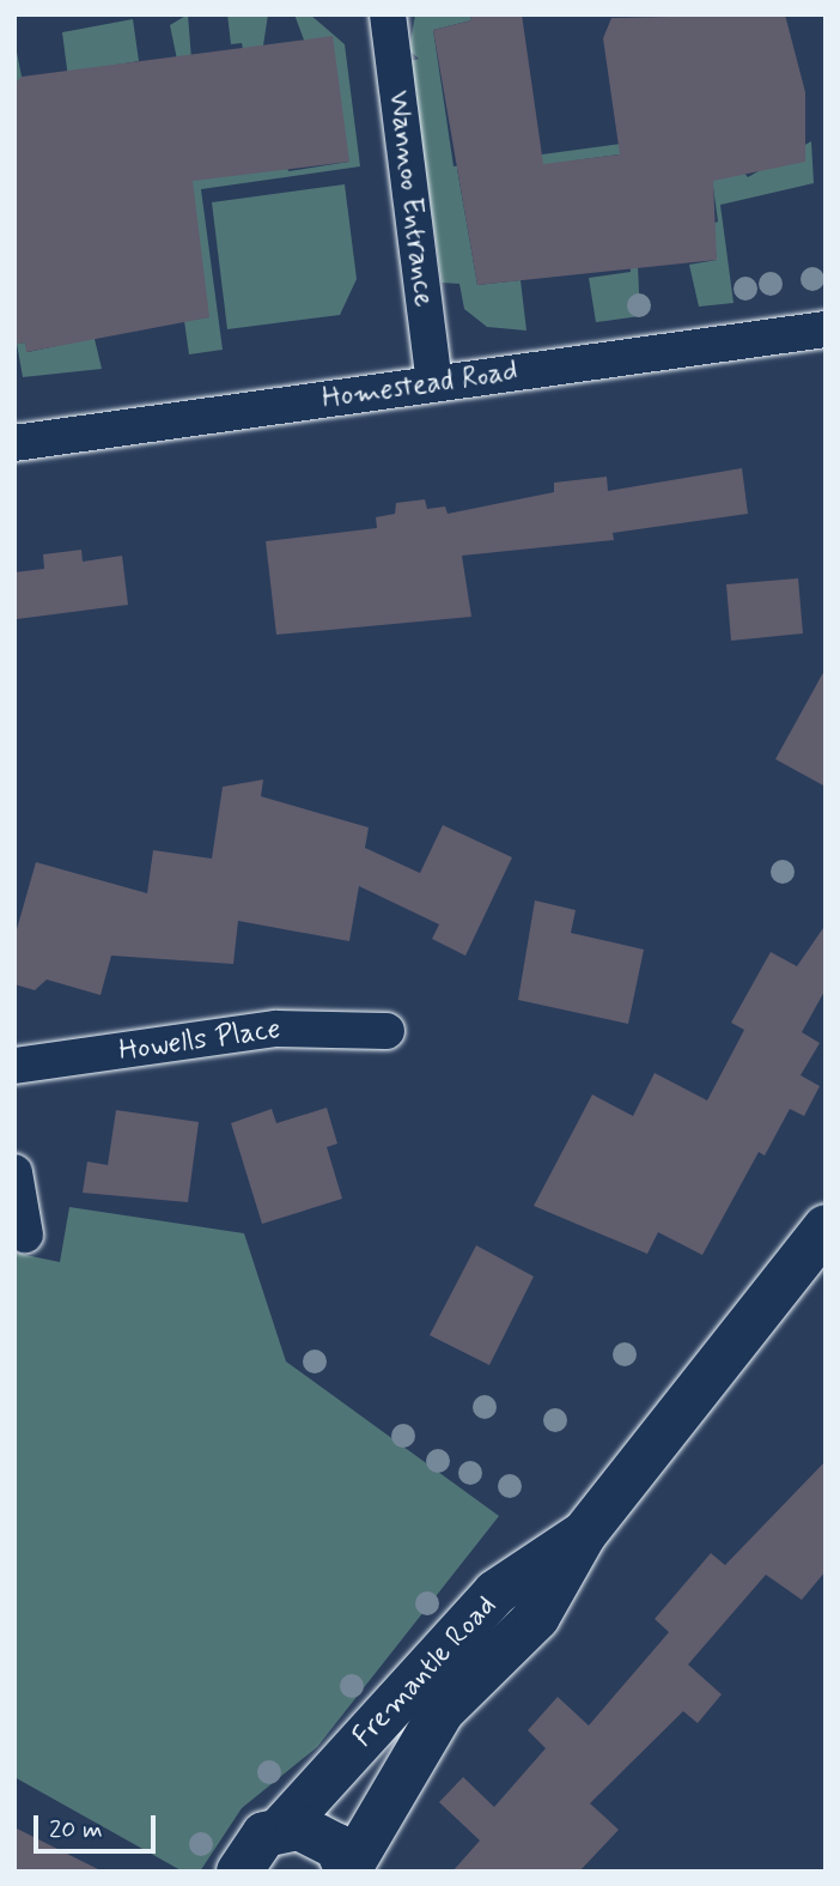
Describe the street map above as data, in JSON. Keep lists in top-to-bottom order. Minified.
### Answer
{"streets":{"main road":["Fremantle Road"],"street":["Wannoo Entrance","Homestead Road","Howells Place"]},"crossings":[["Wannoo Entrance","Homestead Road"]],"scale_bar":"20 m"}
